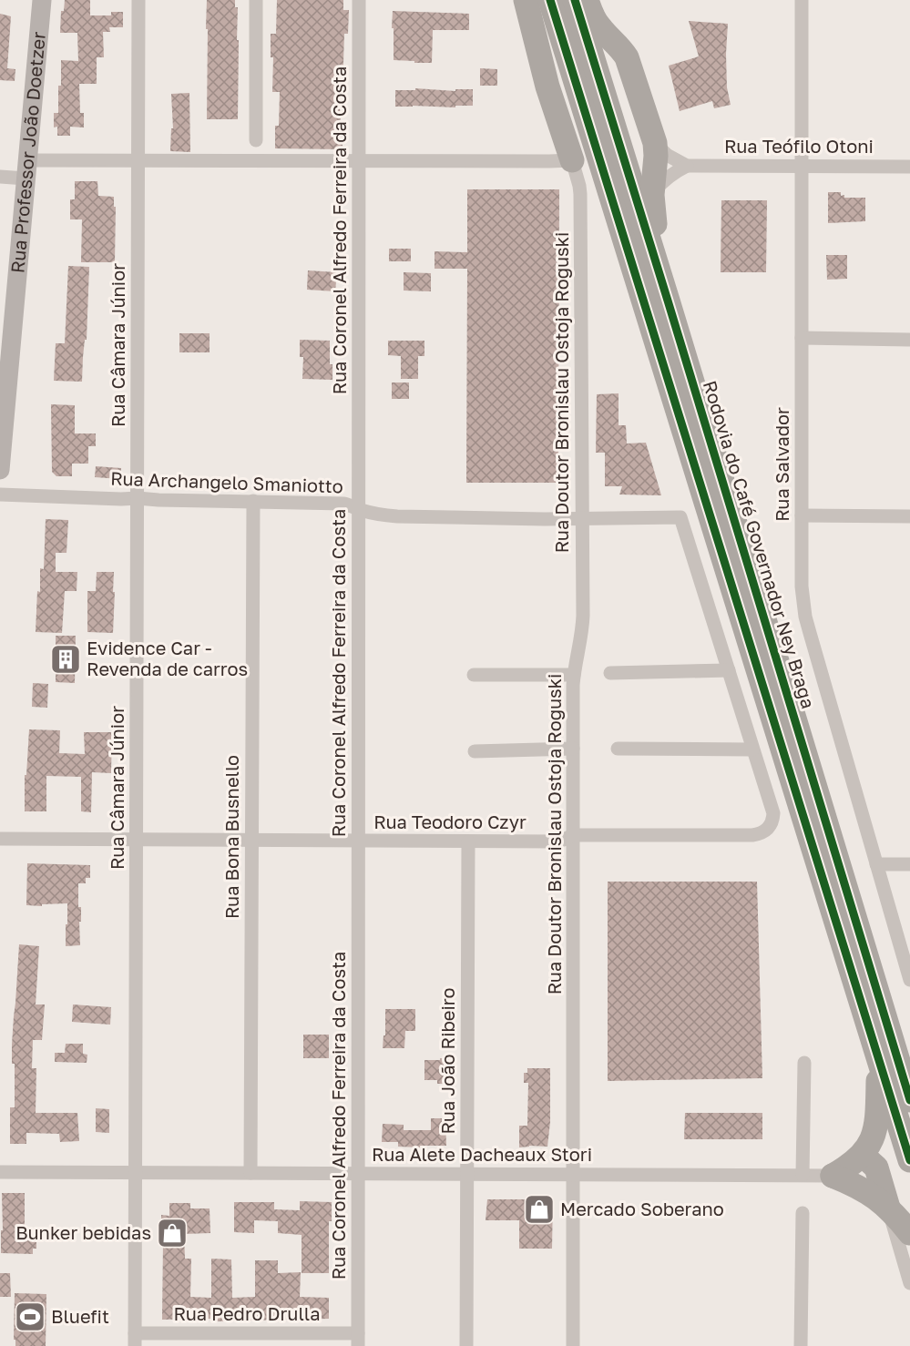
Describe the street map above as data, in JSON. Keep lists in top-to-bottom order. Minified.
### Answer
{"streets":{"highway":["Rodovia do Café Governador Ney Braga"],"main road":["Rua Professor João Doetzer"],"street":["Rua Teófilo Otoni","Rua Coronel Alfredo Ferreira da Costa","Rua Câmara Júnior","Rua Doutor Bronislau Ostoja Roguski","Rua Salvador","Rua Archangelo Smaniotto","Rua Teodoro Czyr","Rua Bona Busnello","Rua João Ribeiro","Rua Alete Dacheaux Stori","Rua Pedro Drulla"]},"crossings":[["Rua Teófilo Otoni","Rua Salvador"],["Rua Coronel Alfredo Ferreira da Costa","Rua Archangelo Smaniotto"],["Rua Coronel Alfredo Ferreira da Costa","Rua Teodoro Czyr"],["Rua Coronel Alfredo Ferreira da Costa","Rua Alete Dacheaux Stori"],["Rua Coronel Alfredo Ferreira da Costa","Rua Pedro Drulla"],["Rua Câmara Júnior","Rua Archangelo Smaniotto"],["Rua Câmara Júnior","Rua Teodoro Czyr"],["Rua Câmara Júnior","Rua Alete Dacheaux Stori"],["Rua Câmara Júnior","Rua Pedro Drulla"],["Rua Doutor Bronislau Ostoja Roguski","Rua Archangelo Smaniotto"],["Rua Doutor Bronislau Ostoja Roguski","Rua Teodoro Czyr"],["Rua Doutor Bronislau Ostoja Roguski","Rua Alete Dacheaux Stori"],["Rua Archangelo Smaniotto","Rua Bona Busnello"],["Rua Teodoro Czyr","Rua Bona Busnello"],["Rua Teodoro Czyr","Rua João Ribeiro"],["Rua Bona Busnello","Rua Alete Dacheaux Stori"],["Rua João Ribeiro","Rua Alete Dacheaux Stori"]],"places":{"building":["Evidence Car - Revenda de carros"],"shop":["Mercado Soberano","Bunker bebidas"],"sports":["Bluefit"]}}
